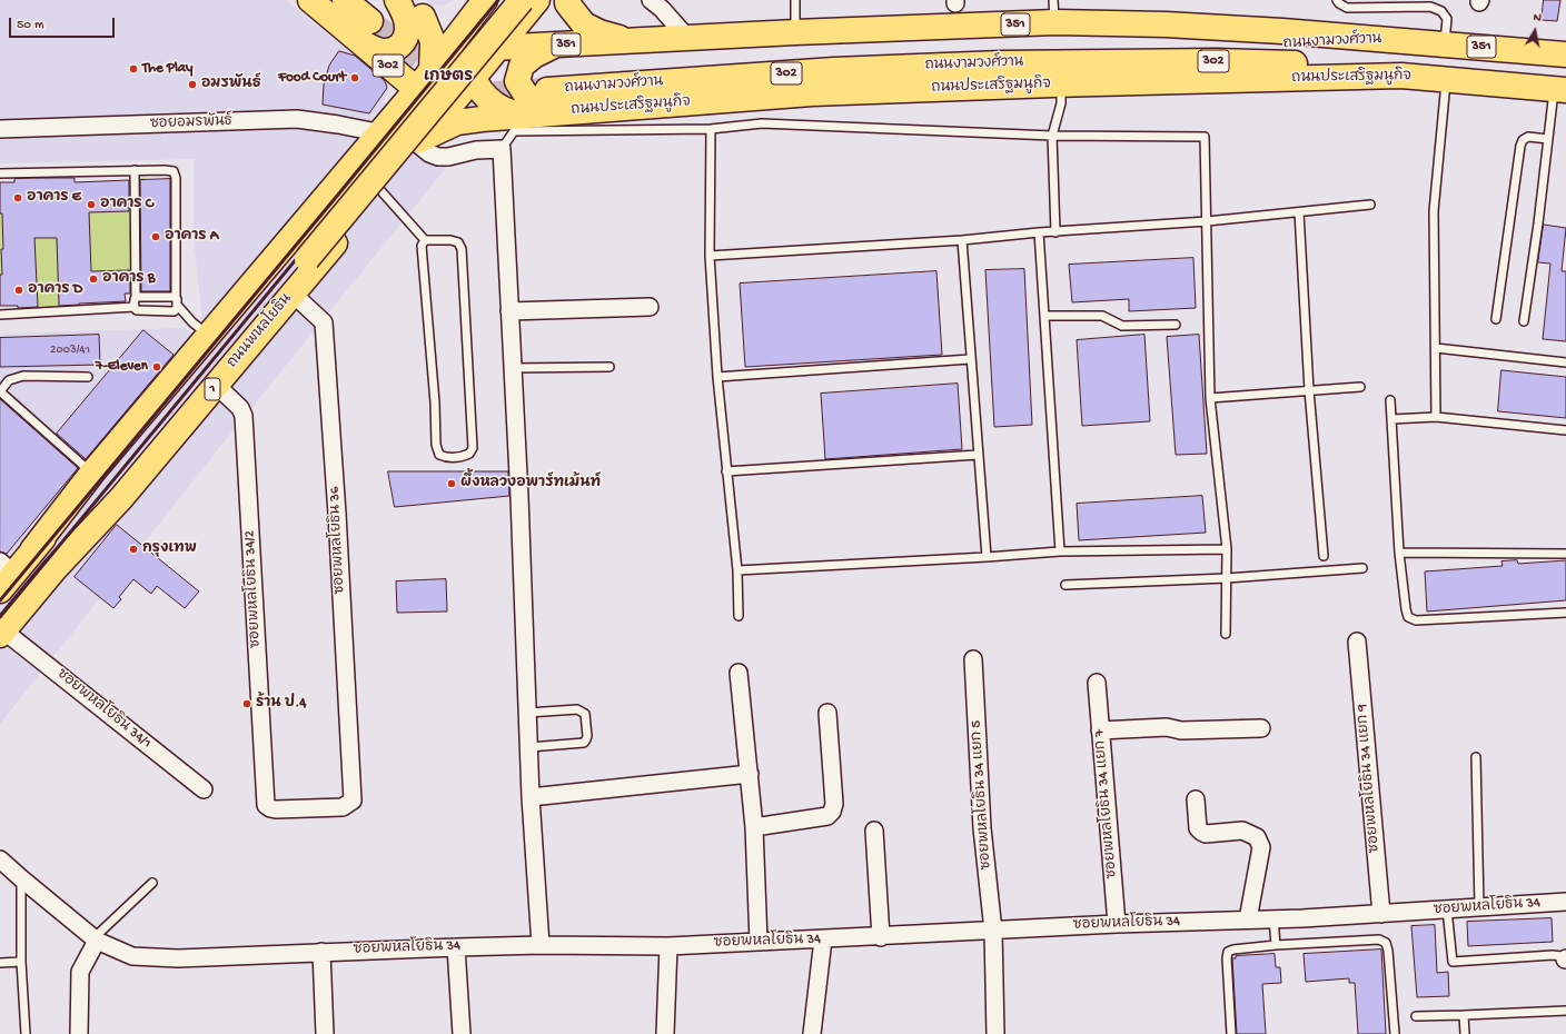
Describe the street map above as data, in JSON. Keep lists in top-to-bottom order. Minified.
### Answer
{"streets":{"main road":["351","ถนนงามวงศ์วาน","302","ถนนประเสริฐมนูกิจ","ถนนพหลโยธิน","1"],"street":["ซอยอมรพันธ์","ซอยพหลโยธิน 36","ซอยพหลโยธิน 34/2","ซอยพหลโยธิน 34/1","ซอยพหลโยธิน 34 แยก 9","ซอยพหลโยธิน 34 แยก 5","ซอยพหลโยธิน 34 แยก 7","ซอยพหลโยธิน 34"]},"crossings":[["351","ถนนงามวงศ์วาน"],["351","ถนนพหลโยธิน"],["ถนนงามวงศ์วาน","ถนนประเสริฐมนูกิจ"],["302","ถนนพหลโยธิน"],["ถนนประเสริฐมนูกิจ","ถนนพหลโยธิน"],["ซอยอมรพันธ์","ถนนพหลโยธิน"],["ถนนพหลโยธิน","ซอยพหลโยธิน 36"],["ถนนพหลโยธิน","ซอยพหลโยธิน 34/2"],["ถนนพหลโยธิน","ซอยพหลโยธิน 34/1"],["ซอยพหลโยธิน 36","ซอยพหลโยธิน 34/2"],["ซอยพหลโยธิน 34 แยก 9","ซอยพหลโยธิน 34"],["ซอยพหลโยธิน 34 แยก 5","ซอยพหลโยธิน 34"],["ซอยพหลโยธิน 34 แยก 7","ซอยพหลโยธิน 34"]],"districts":["เกษตร"],"places":["The Play","Food Court","อมรพันธ์","อาคาร E","อาคาร C","อาคาร A","อาคาร B","อาคาร D","7-Eleven","ผึ้งหลวงอพาร์ทเม้นท์","กรุงเทพ","ร้าน ป.4"],"house_numbers":["2003/41"],"scale_bar":"50 m","north":"top"}
